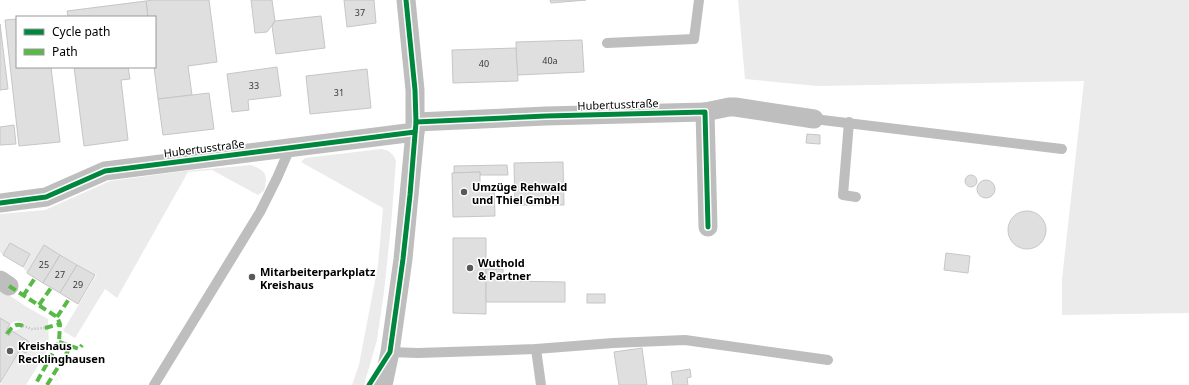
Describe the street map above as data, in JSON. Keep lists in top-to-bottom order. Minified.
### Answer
{"streets":{"street":["Hubertusstraße"]},"places":["Umzüge Rehwald und Thiel GmbH","Wuthold & Partner","Mitarbeiterparkplatz Kreishaus","Kreishaus Recklinghausen"],"house_numbers":["37","40a","40","33","31","25","27","29"],"legend":["Cycle path","Path"]}
